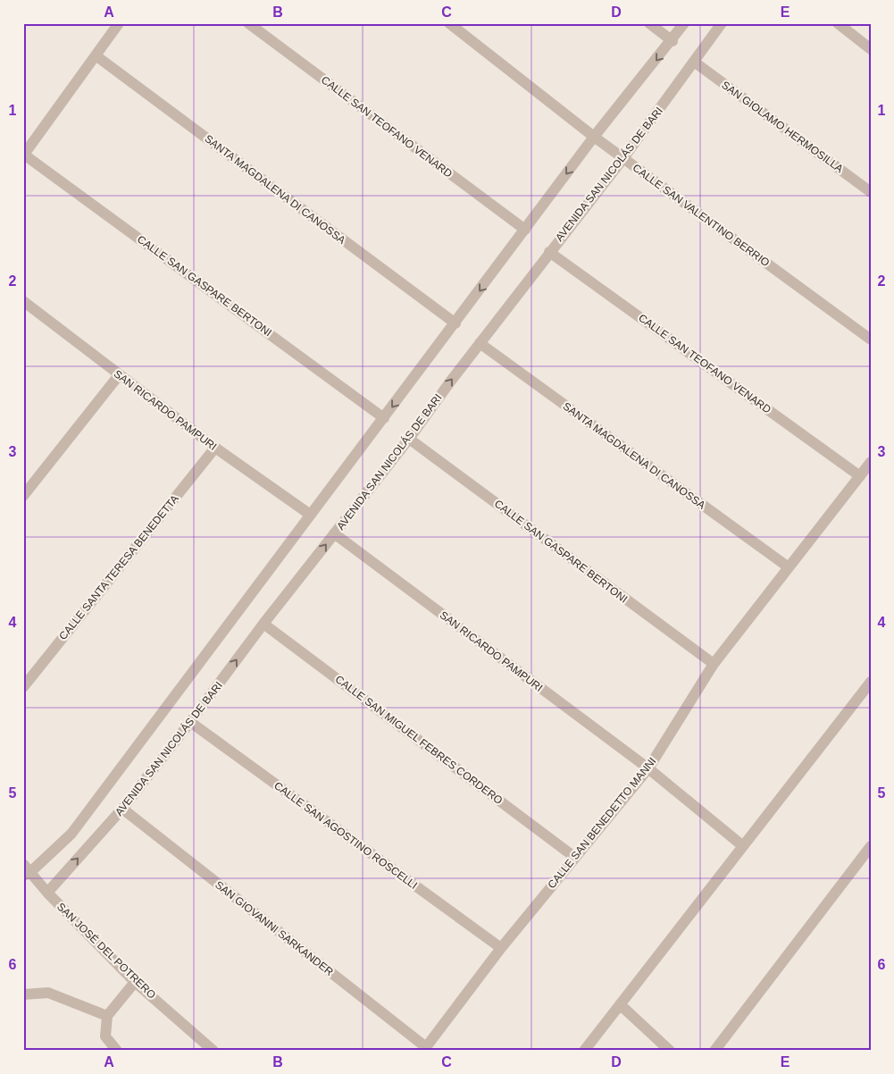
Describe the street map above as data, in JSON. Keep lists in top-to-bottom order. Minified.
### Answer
{"streets":{"street":["CALLE SAN TEOFANO VENARD","SAN GIOLAMO HERMOSILLA","AVENIDA SAN NICOLÁS DE BARI","SANTA MAGDALENA DI CANOSSA","CALLE SAN VALENTINO BERRIO","CALLE SAN GASPARE BERTONI","SAN RICARDO PAMPURI","CALLE SANTA TERESA BENEDETTA","CALLE SAN MIGUEL FEBRES CORDERO","CALLE SAN BENEDETTO MANNI","CALLE SAN AGOSTINO ROSCELLI","SAN GIOVANNI SARKANDER","SAN JOSÉ DEL POTRERO"]},"crossings":[["CALLE SAN TEOFANO VENARD","AVENIDA SAN NICOLÁS DE BARI"],["CALLE SAN TEOFANO VENARD","CALLE SAN BENEDETTO MANNI"],["SAN GIOLAMO HERMOSILLA","AVENIDA SAN NICOLÁS DE BARI"],["AVENIDA SAN NICOLÁS DE BARI","SANTA MAGDALENA DI CANOSSA"],["AVENIDA SAN NICOLÁS DE BARI","CALLE SAN VALENTINO BERRIO"],["AVENIDA SAN NICOLÁS DE BARI","CALLE SAN GASPARE BERTONI"],["AVENIDA SAN NICOLÁS DE BARI","SAN RICARDO PAMPURI"],["AVENIDA SAN NICOLÁS DE BARI","CALLE SAN MIGUEL FEBRES CORDERO"],["AVENIDA SAN NICOLÁS DE BARI","CALLE SAN AGOSTINO ROSCELLI"],["AVENIDA SAN NICOLÁS DE BARI","SAN GIOVANNI SARKANDER"],["AVENIDA SAN NICOLÁS DE BARI","SAN JOSÉ DEL POTRERO"],["SANTA MAGDALENA DI CANOSSA","CALLE SAN BENEDETTO MANNI"],["CALLE SAN GASPARE BERTONI","CALLE SAN BENEDETTO MANNI"],["SAN RICARDO PAMPURI","CALLE SANTA TERESA BENEDETTA"],["SAN RICARDO PAMPURI","CALLE SAN BENEDETTO MANNI"],["CALLE SAN MIGUEL FEBRES CORDERO","CALLE SAN BENEDETTO MANNI"],["CALLE SAN BENEDETTO MANNI","CALLE SAN AGOSTINO ROSCELLI"],["CALLE SAN BENEDETTO MANNI","SAN GIOVANNI SARKANDER"]],"grid":{"columns":["A","B","C","D","E"],"rows":["1","2","3","4","5","6"]}}
